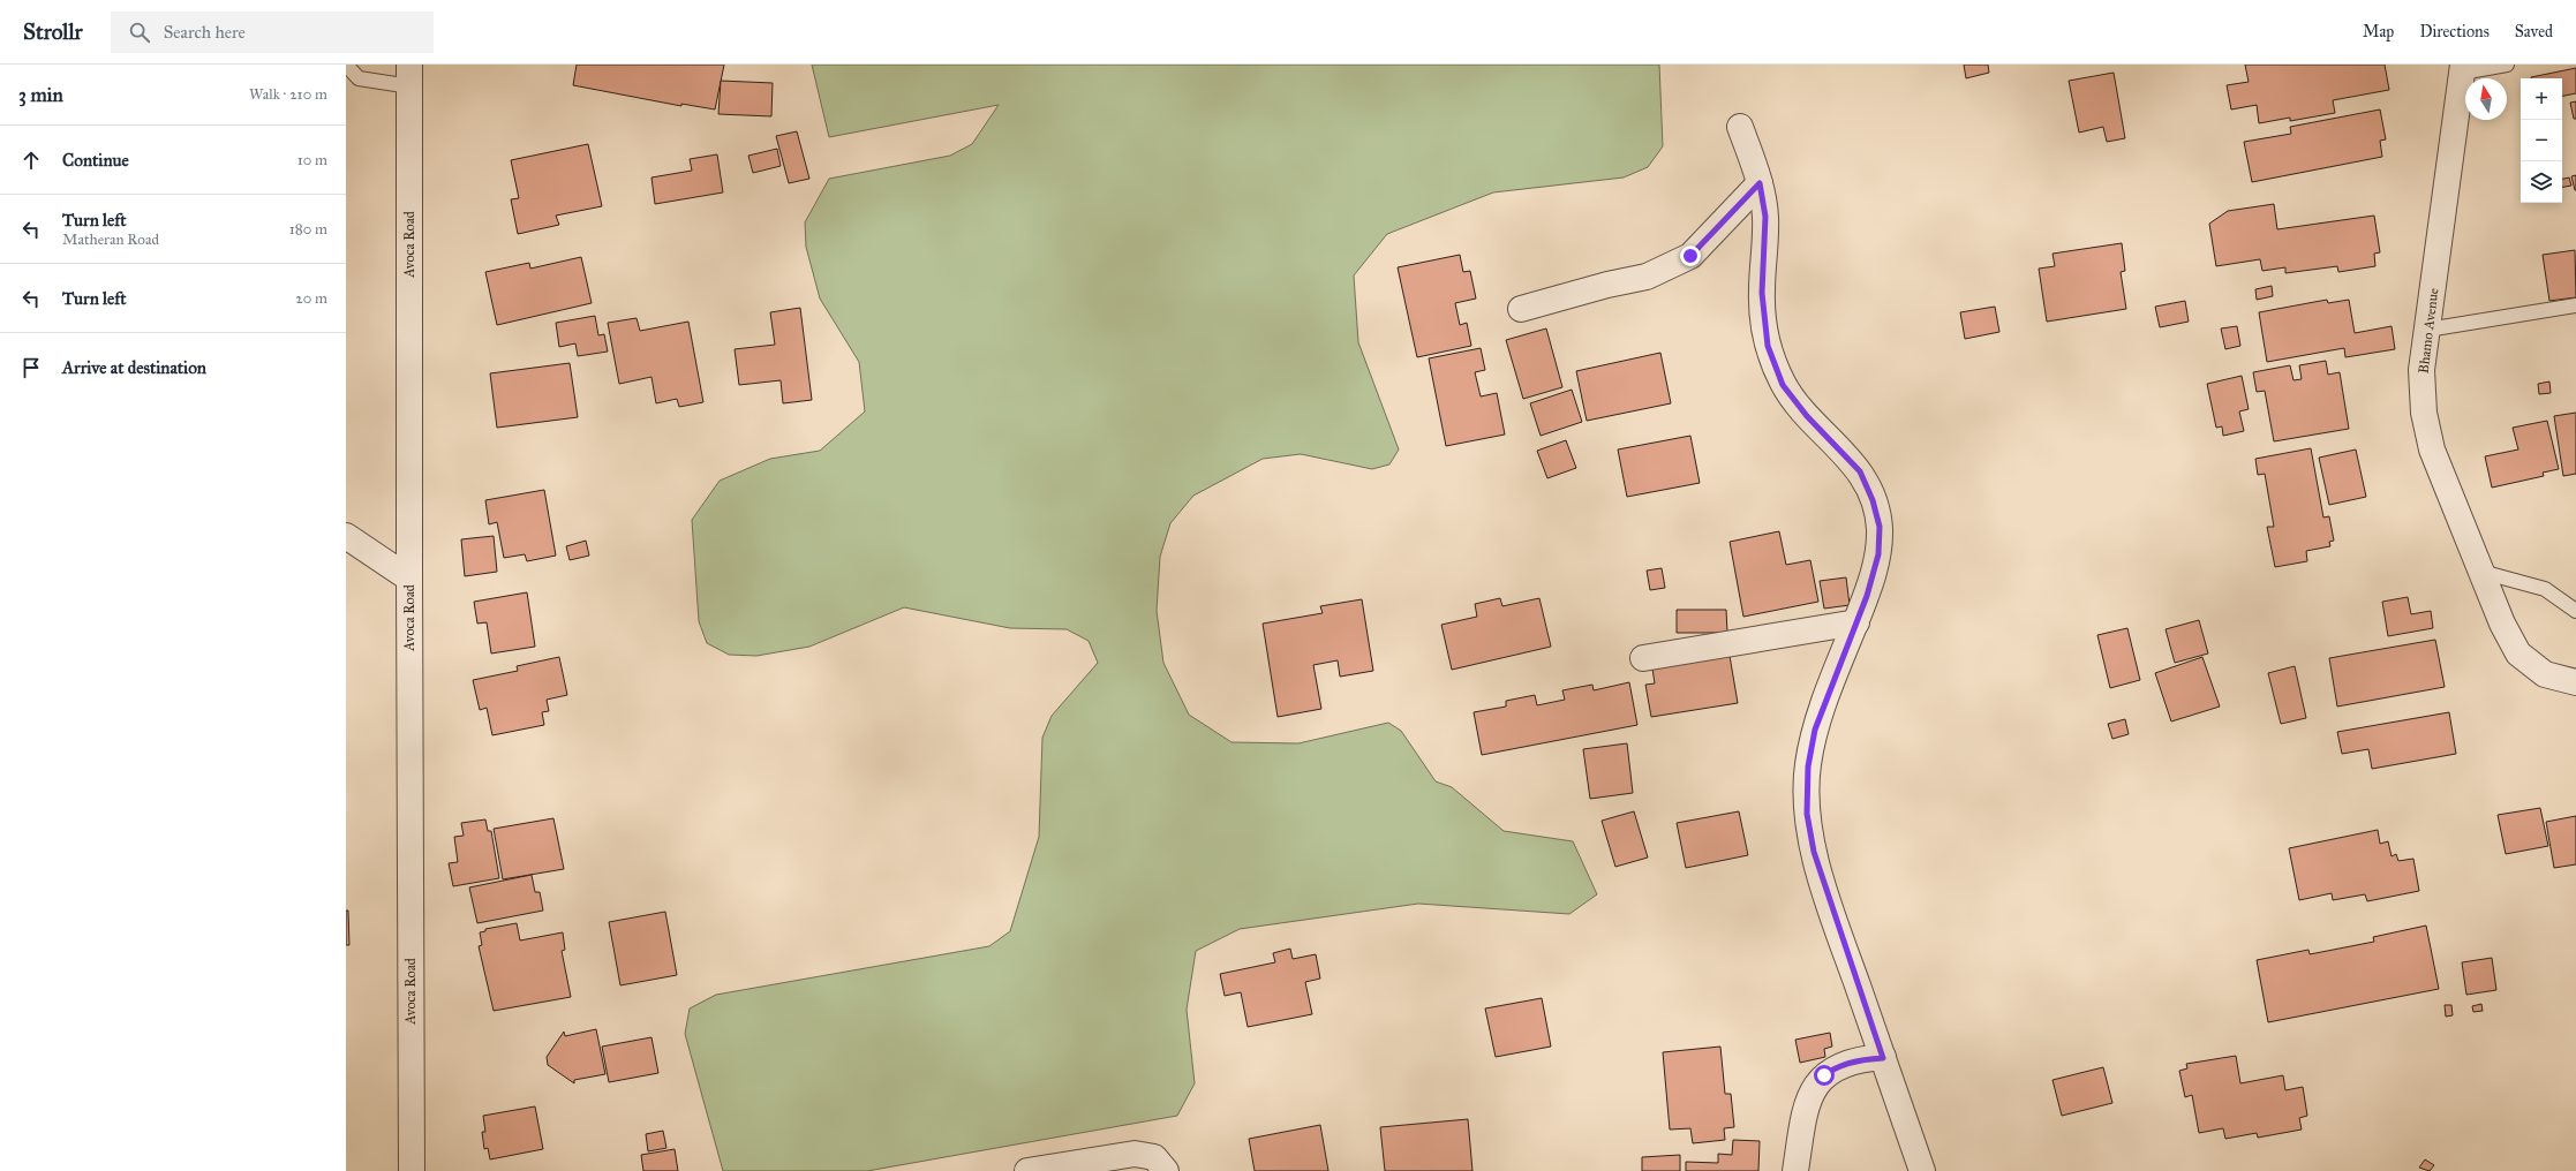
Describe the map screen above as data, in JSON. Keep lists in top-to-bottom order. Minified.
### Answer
{"streets":{"street":["Avoca Road","Bhamo Avenue"]},"north":"top","page":{"header":"Strollr","search":"Search here","nav":["Map","Directions","Saved"],"heading":["3 min","Walk · 210 m"],"map_buttons":["+","−"],"list":[["Continue","10 m"],["Turn left","Matheran Road","180 m"],["Turn left","20 m"],"Arrive at destination"]}}
